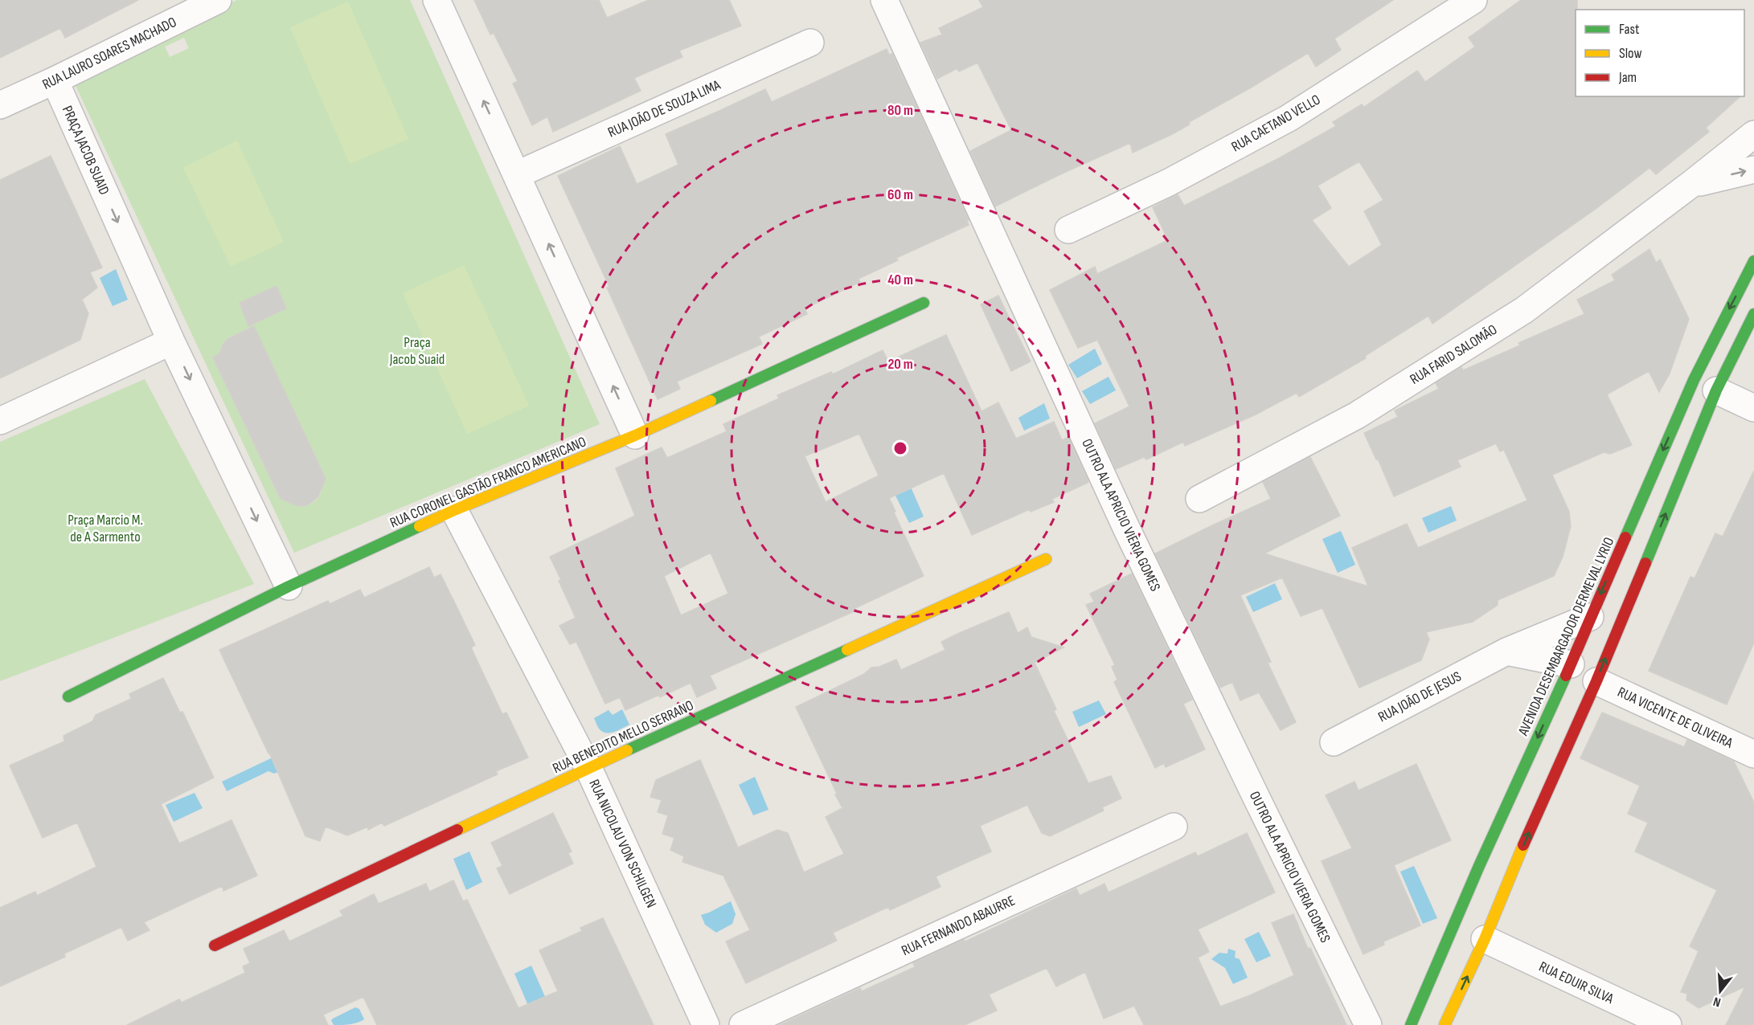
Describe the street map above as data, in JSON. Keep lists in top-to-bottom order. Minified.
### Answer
{"streets":{"street":["RUA LAURO SOARES MACHADO","RUA JOÃO DE SOUZA LIMA","RUA CAETANO VELLO","PRAÇA JACOB SUAID","RUA FARID SALOMÃO","RUA CORONEL GASTÃO FRANCO AMERICANO","OUTRO ALA APRICIO VIERIA GOMES","AVENIDA DESEMBARGADOR DERMEVAL LYRIO","RUA JOÃO DE JESUS","RUA VICENTE DE OLIVEIRA","RUA BENEDITO MELLO SERRANO","RUA NICOLAU VON SCHILGEN","RUA FERNANDO ABAURRE","RUA EDUIR SILVA"]},"crossings":[["RUA LAURO SOARES MACHADO","PRAÇA JACOB SUAID"],["PRAÇA JACOB SUAID","RUA CORONEL GASTÃO FRANCO AMERICANO"],["RUA CORONEL GASTÃO FRANCO AMERICANO","RUA NICOLAU VON SCHILGEN"],["AVENIDA DESEMBARGADOR DERMEVAL LYRIO","RUA JOÃO DE JESUS"],["AVENIDA DESEMBARGADOR DERMEVAL LYRIO","RUA VICENTE DE OLIVEIRA"],["AVENIDA DESEMBARGADOR DERMEVAL LYRIO","RUA EDUIR SILVA"],["RUA BENEDITO MELLO SERRANO","RUA NICOLAU VON SCHILGEN"]],"one_way":["PRAÇA JACOB SUAID"],"parks":["Praça Jacob Suaid","Praça Marcio M. de A Sarmento"],"legend":["Fast","Slow","Jam"],"north":"bottom","rings":["80 m","60 m","40 m","20 m"]}
